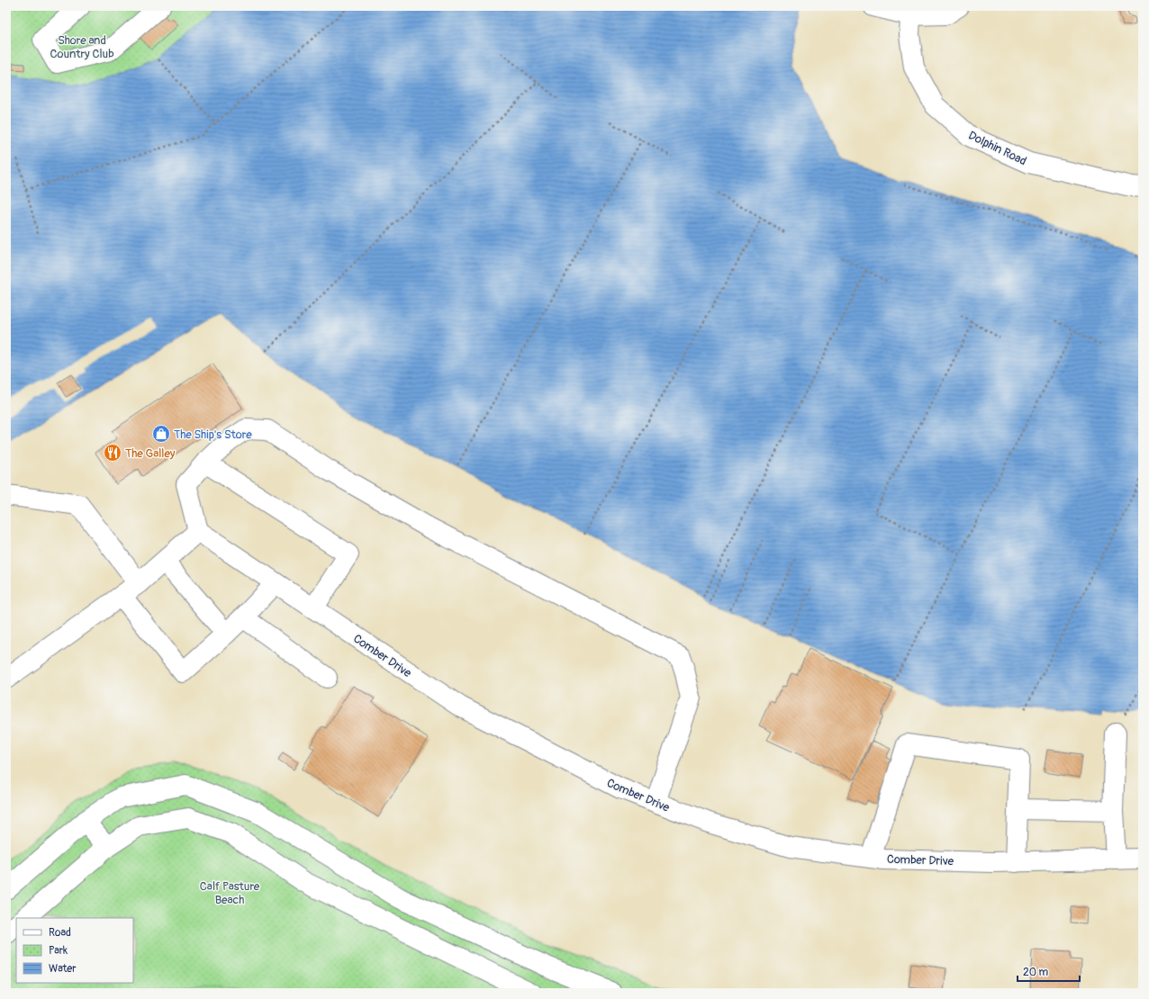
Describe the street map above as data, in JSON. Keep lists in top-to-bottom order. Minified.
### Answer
{"streets":{"street":["Dolphin Road","Comber Drive"]},"parks":["Shore and Country Club","Calf Pasture Beach"],"places":{"shop":["The Ship's Store"],"restaurant":["The Galley"]},"legend":["Road","Park","Water"],"scale_bar":"20 m"}
